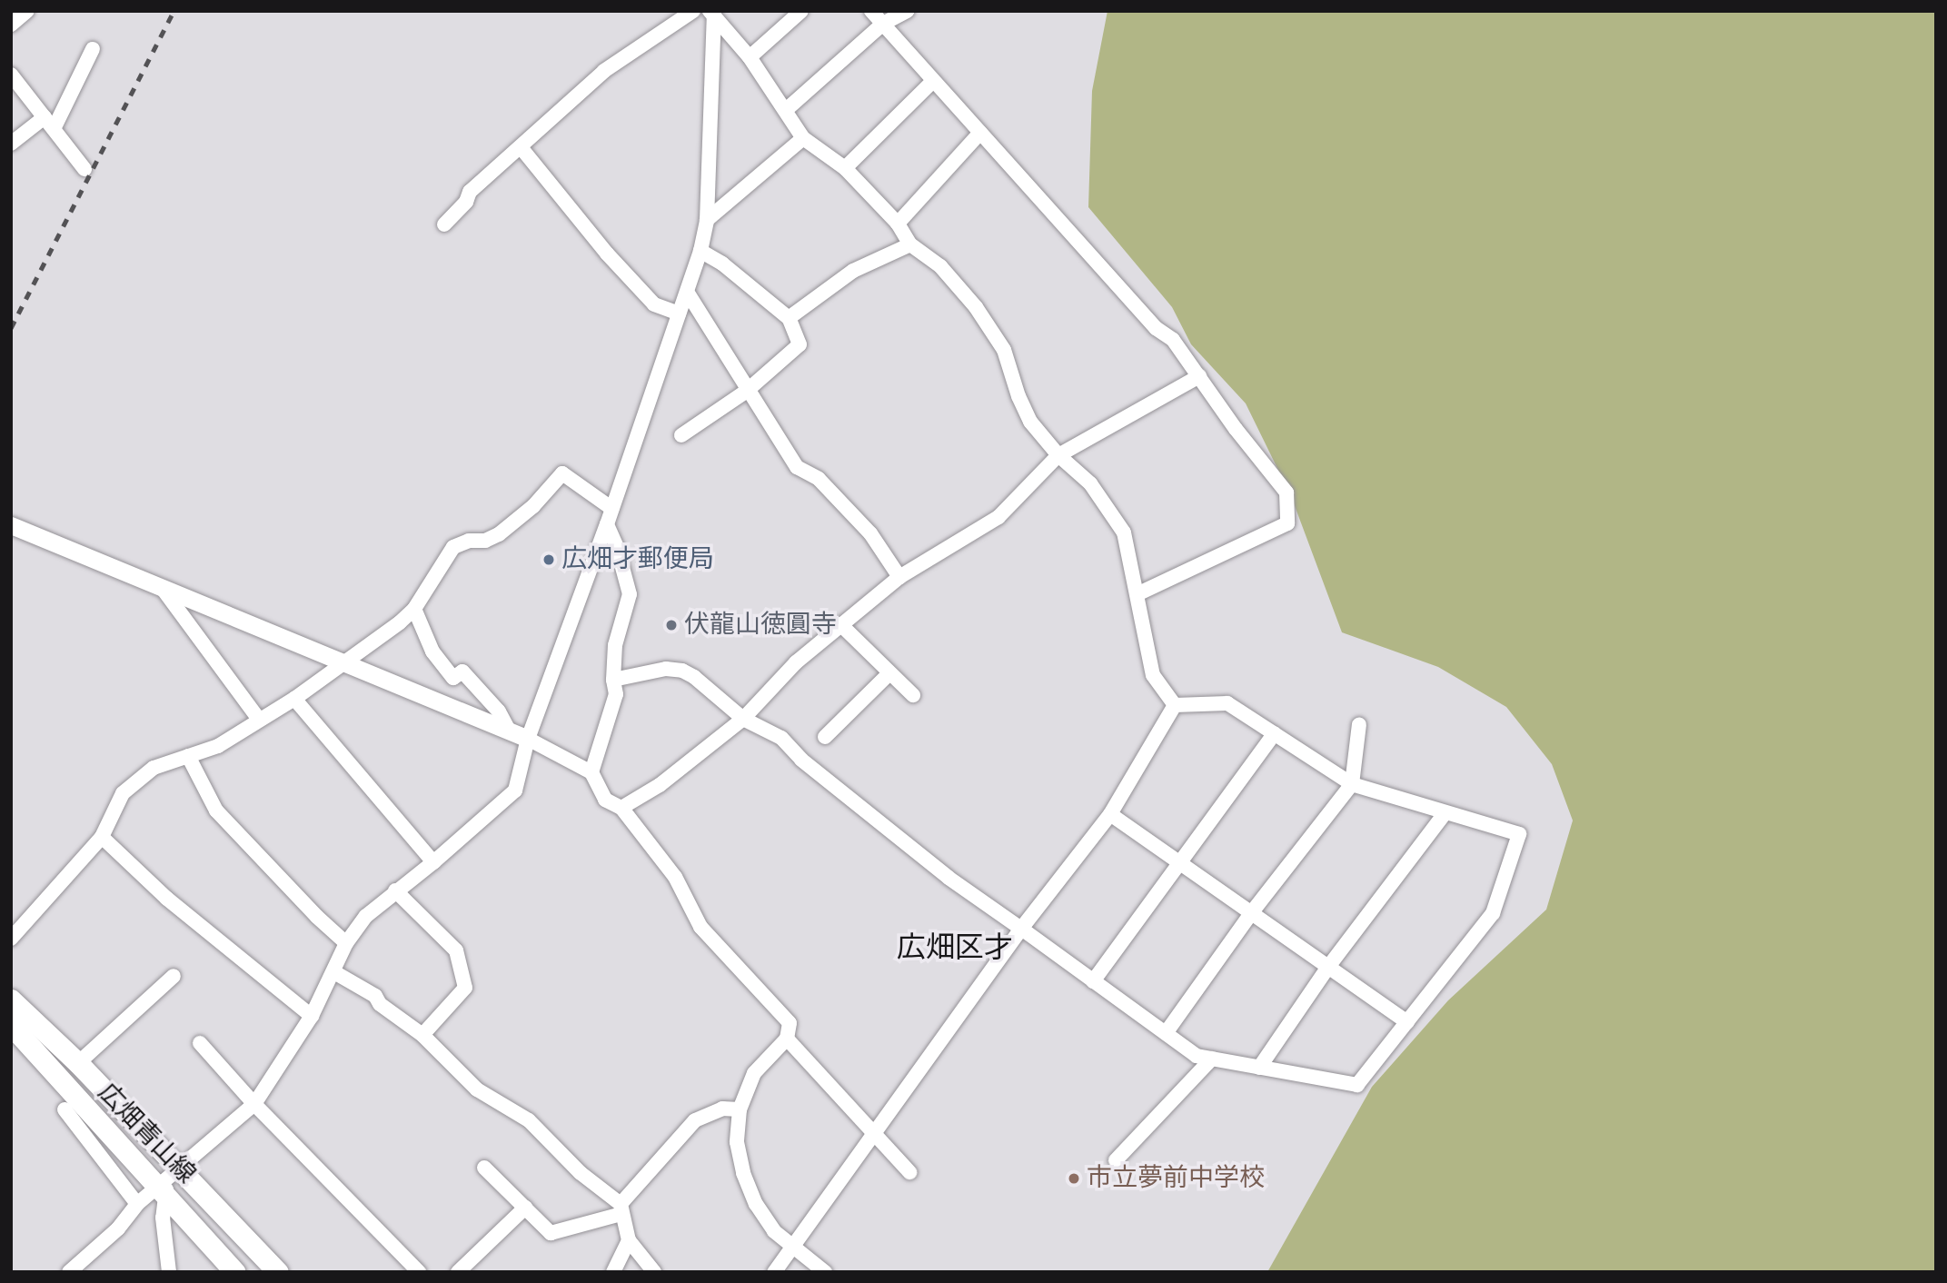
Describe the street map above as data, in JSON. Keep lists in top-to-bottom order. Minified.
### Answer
{"streets":{"main road":["広畑青山線"]},"districts":["広畑区才"],"places":["広畑才郵便局","伏龍山徳圓寺","市立夢前中学校"]}
